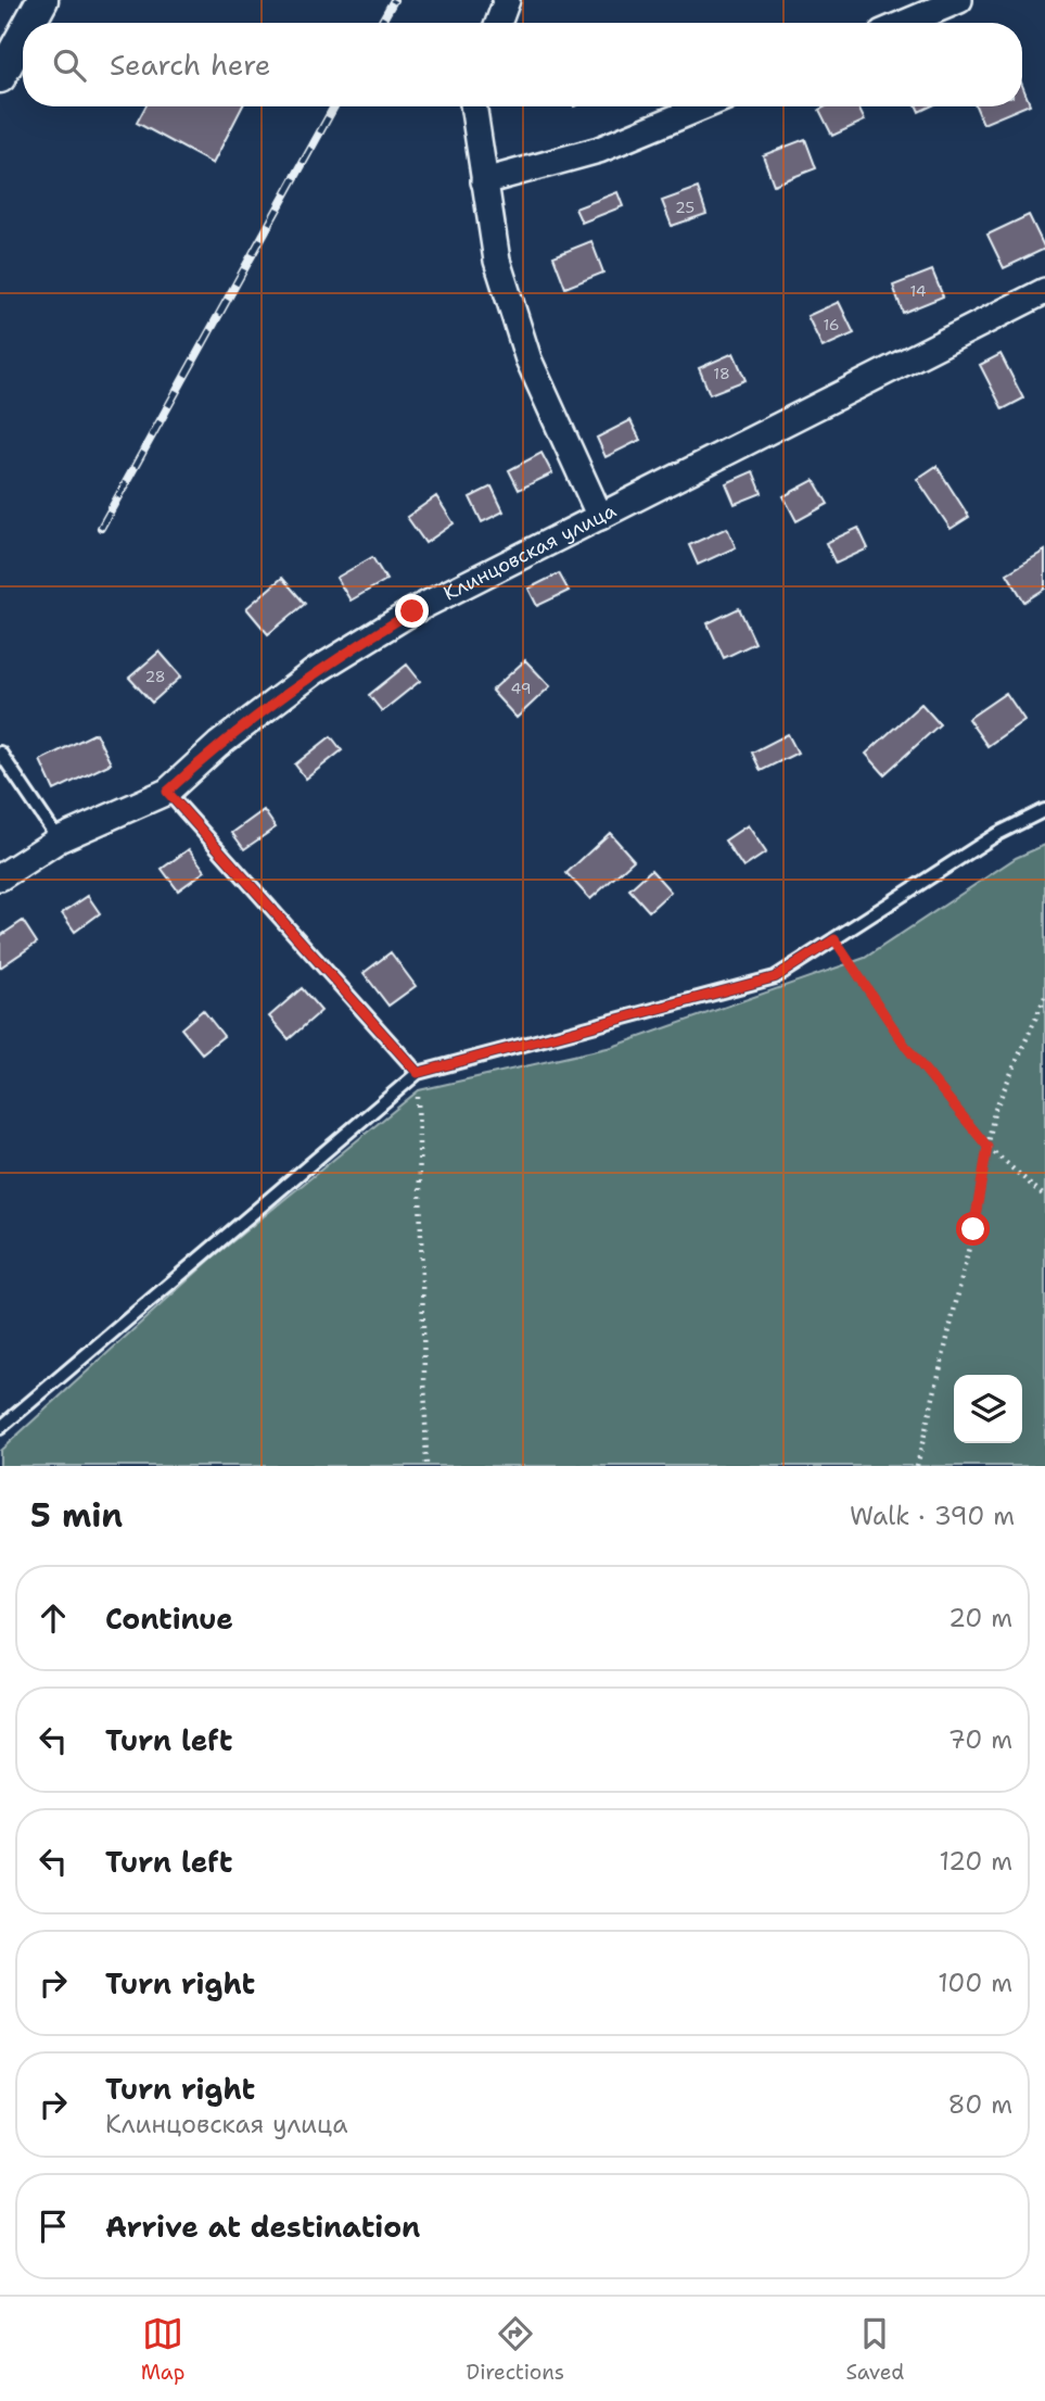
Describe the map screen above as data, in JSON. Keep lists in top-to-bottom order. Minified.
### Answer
{"streets":{"street":["Клинцовская улица"]},"house_numbers":["25","14","16","18","28","49"],"page":{"search":"Search here","heading":["5 min","Walk · 390 m"],"list":[["Continue","20 m"],["Turn left","70 m"],["Turn left","120 m"],["Turn right","100 m"],["Turn right","Клинцовская улица","80 m"],"Arrive at destination"],"nav":["Map","Directions","Saved"]}}
